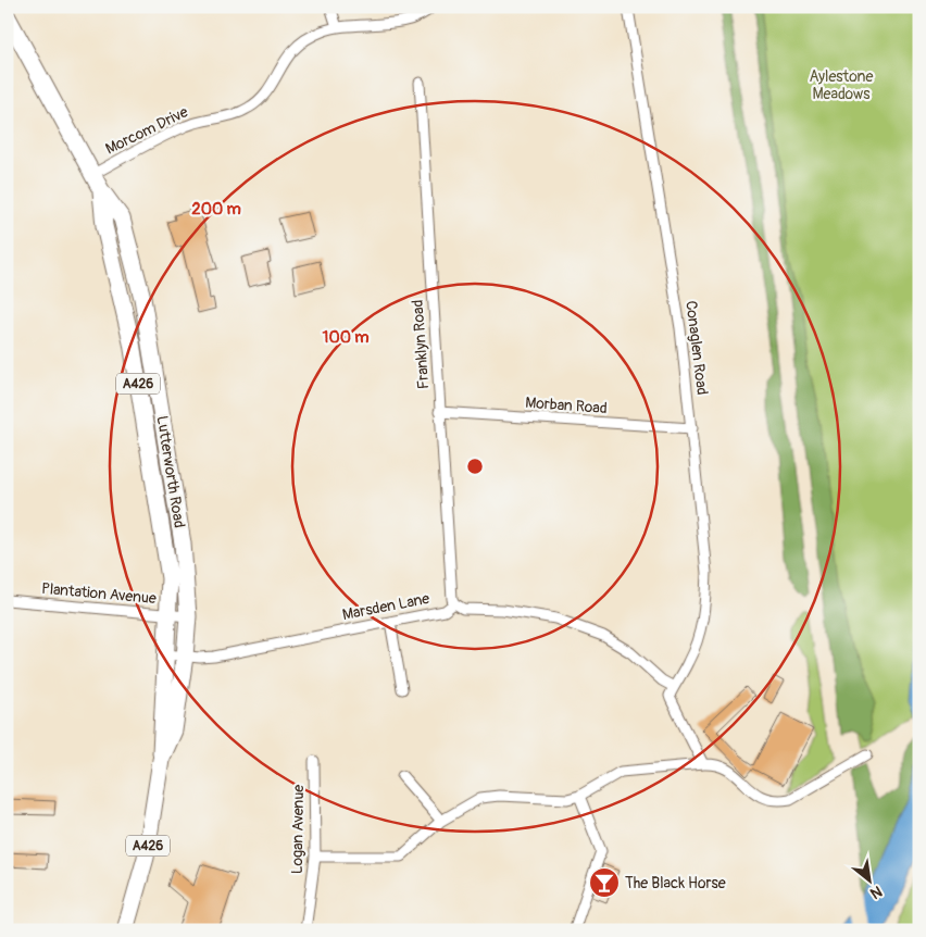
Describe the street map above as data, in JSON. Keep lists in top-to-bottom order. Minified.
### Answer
{"streets":{"main road":["A426","Lutterworth Road"],"street":["Morcom Drive","Franklyn Road","Conaglen Road","Morban Road","Plantation Avenue","Marsden Lane","Logan Avenue"]},"crossings":[["Morcom Drive","Lutterworth Road"],["Franklyn Road","Morban Road"],["Franklyn Road","Marsden Lane"],["Conaglen Road","Morban Road"],["Lutterworth Road","Plantation Avenue"],["Lutterworth Road","Marsden Lane"]],"parks":["Aylestone Meadows"],"places":{"bar":["The Black Horse"]},"north":"bottom right","rings":["200 m","100 m"]}
